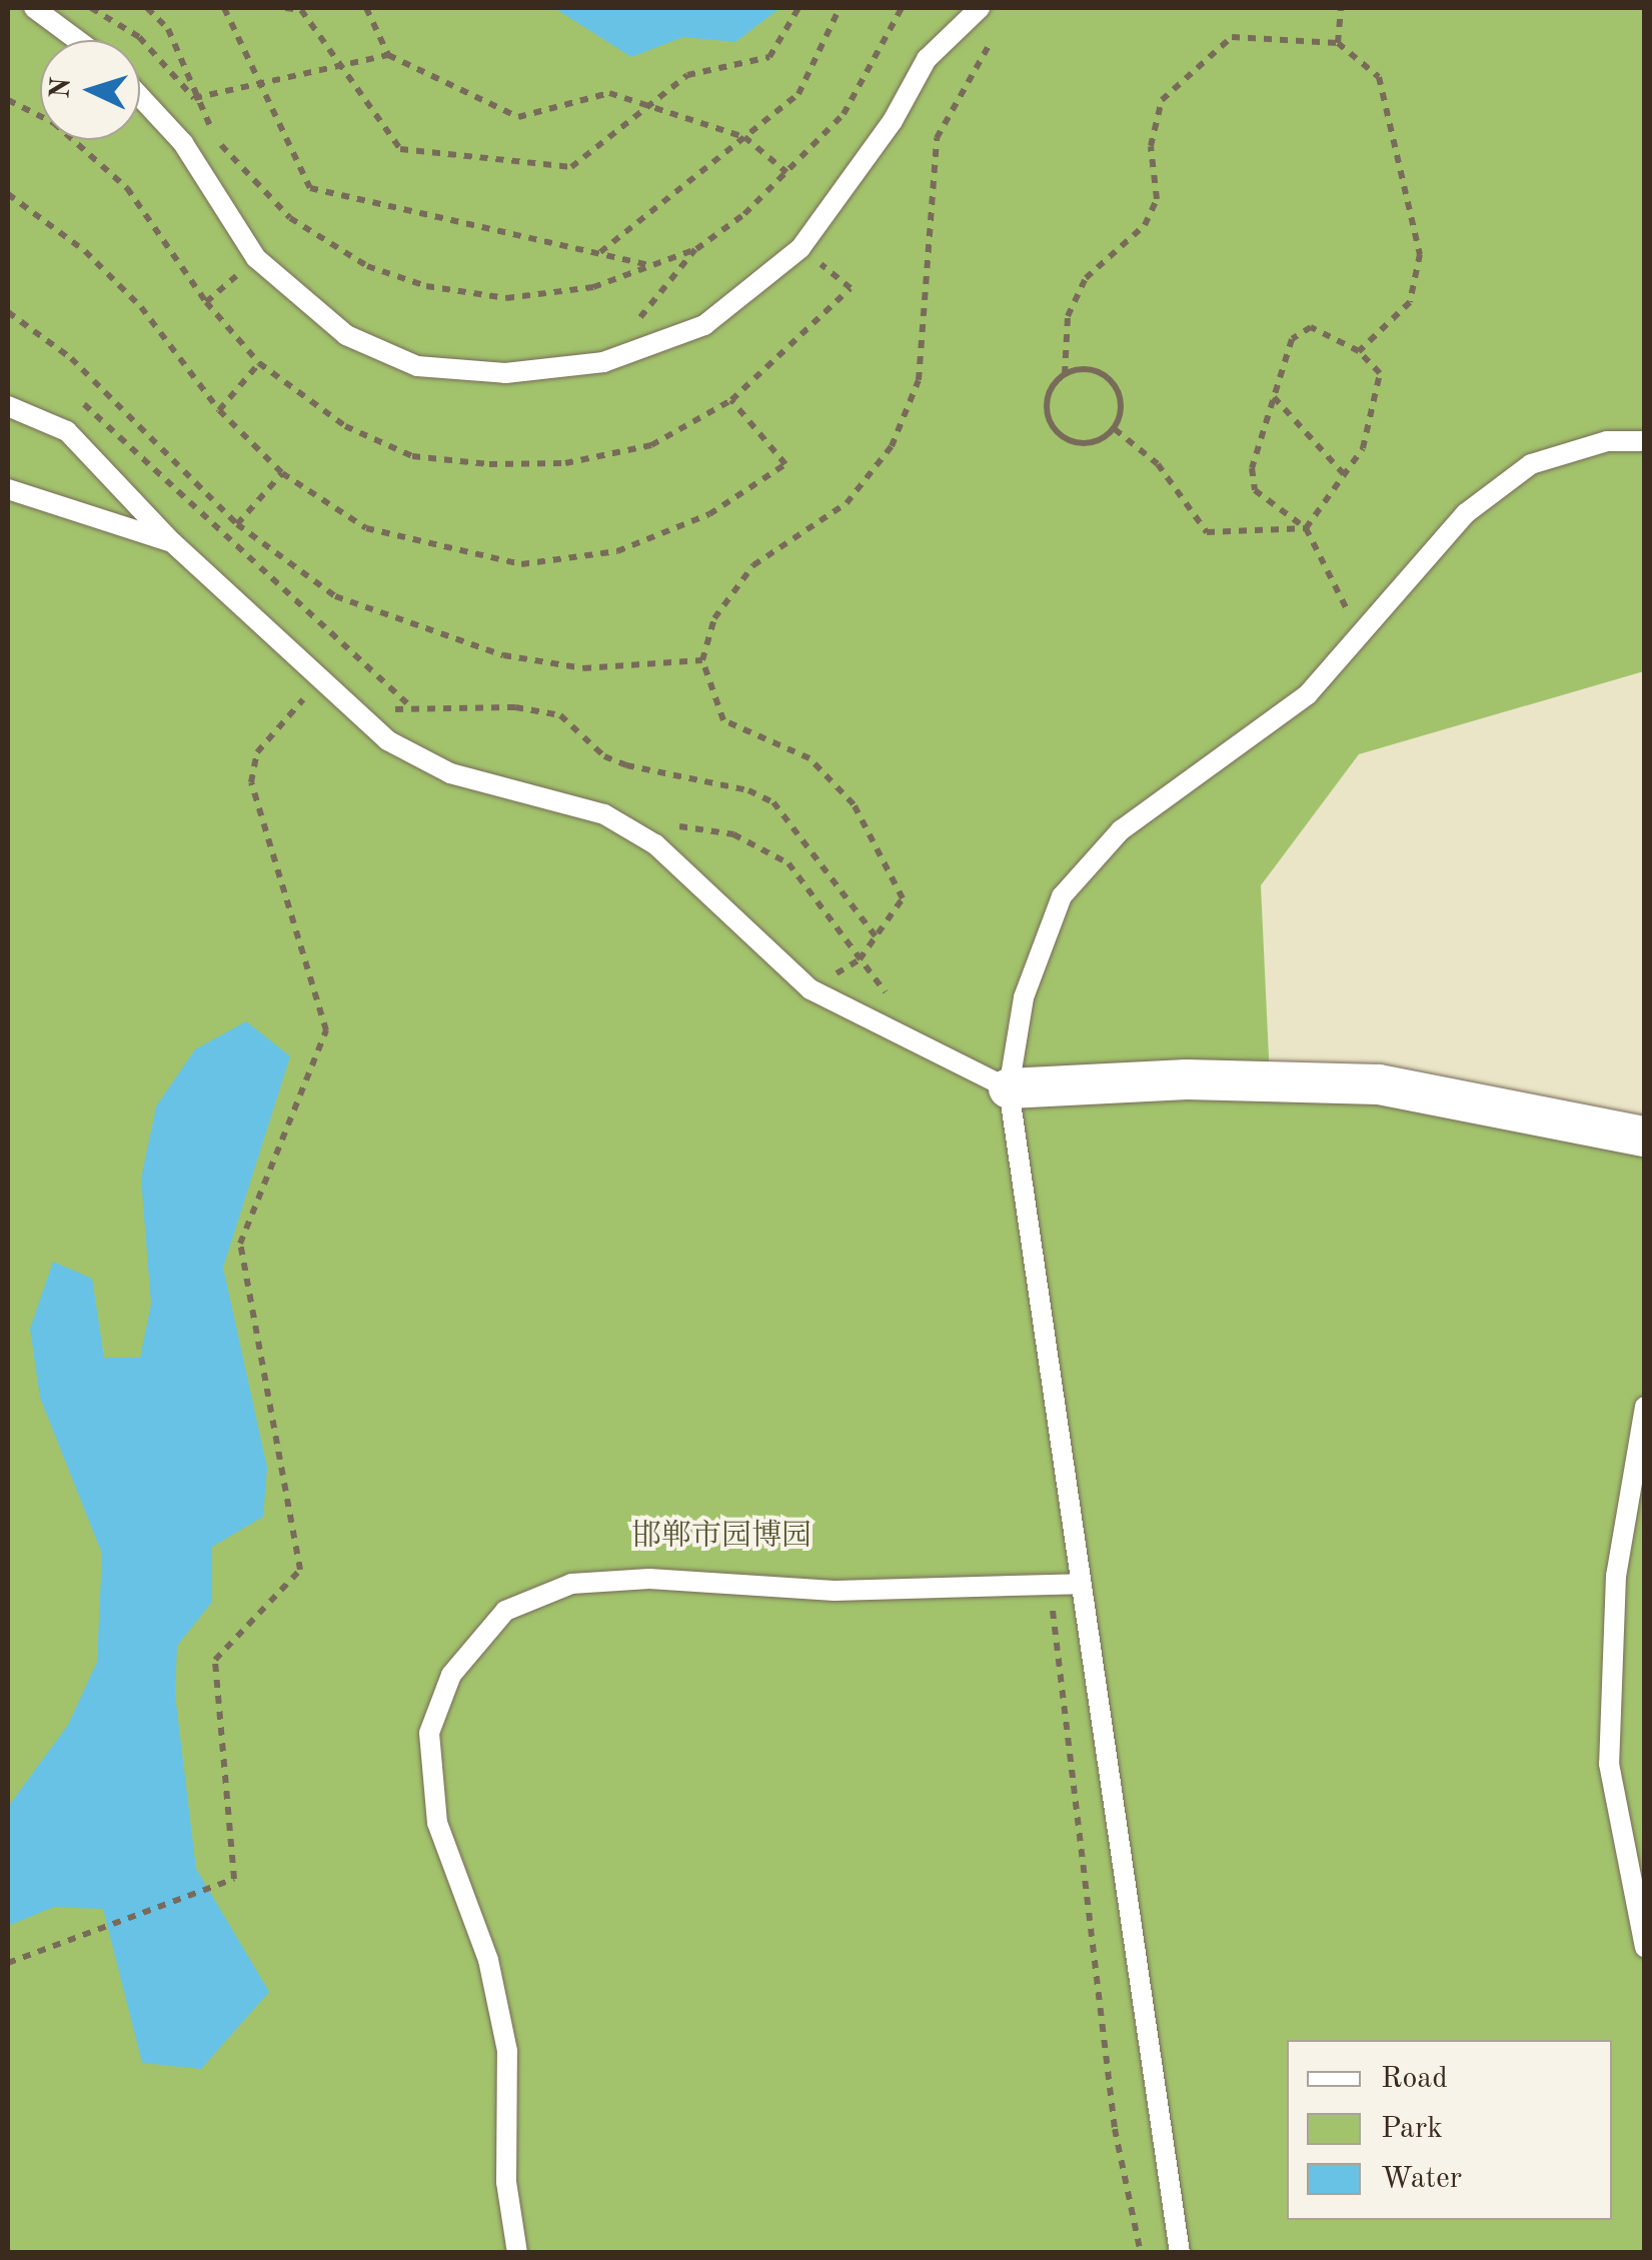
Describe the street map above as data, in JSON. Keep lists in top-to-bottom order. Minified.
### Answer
{"parks":["邯郸市园博园"],"legend":["Road","Park","Water"],"north":"left"}
